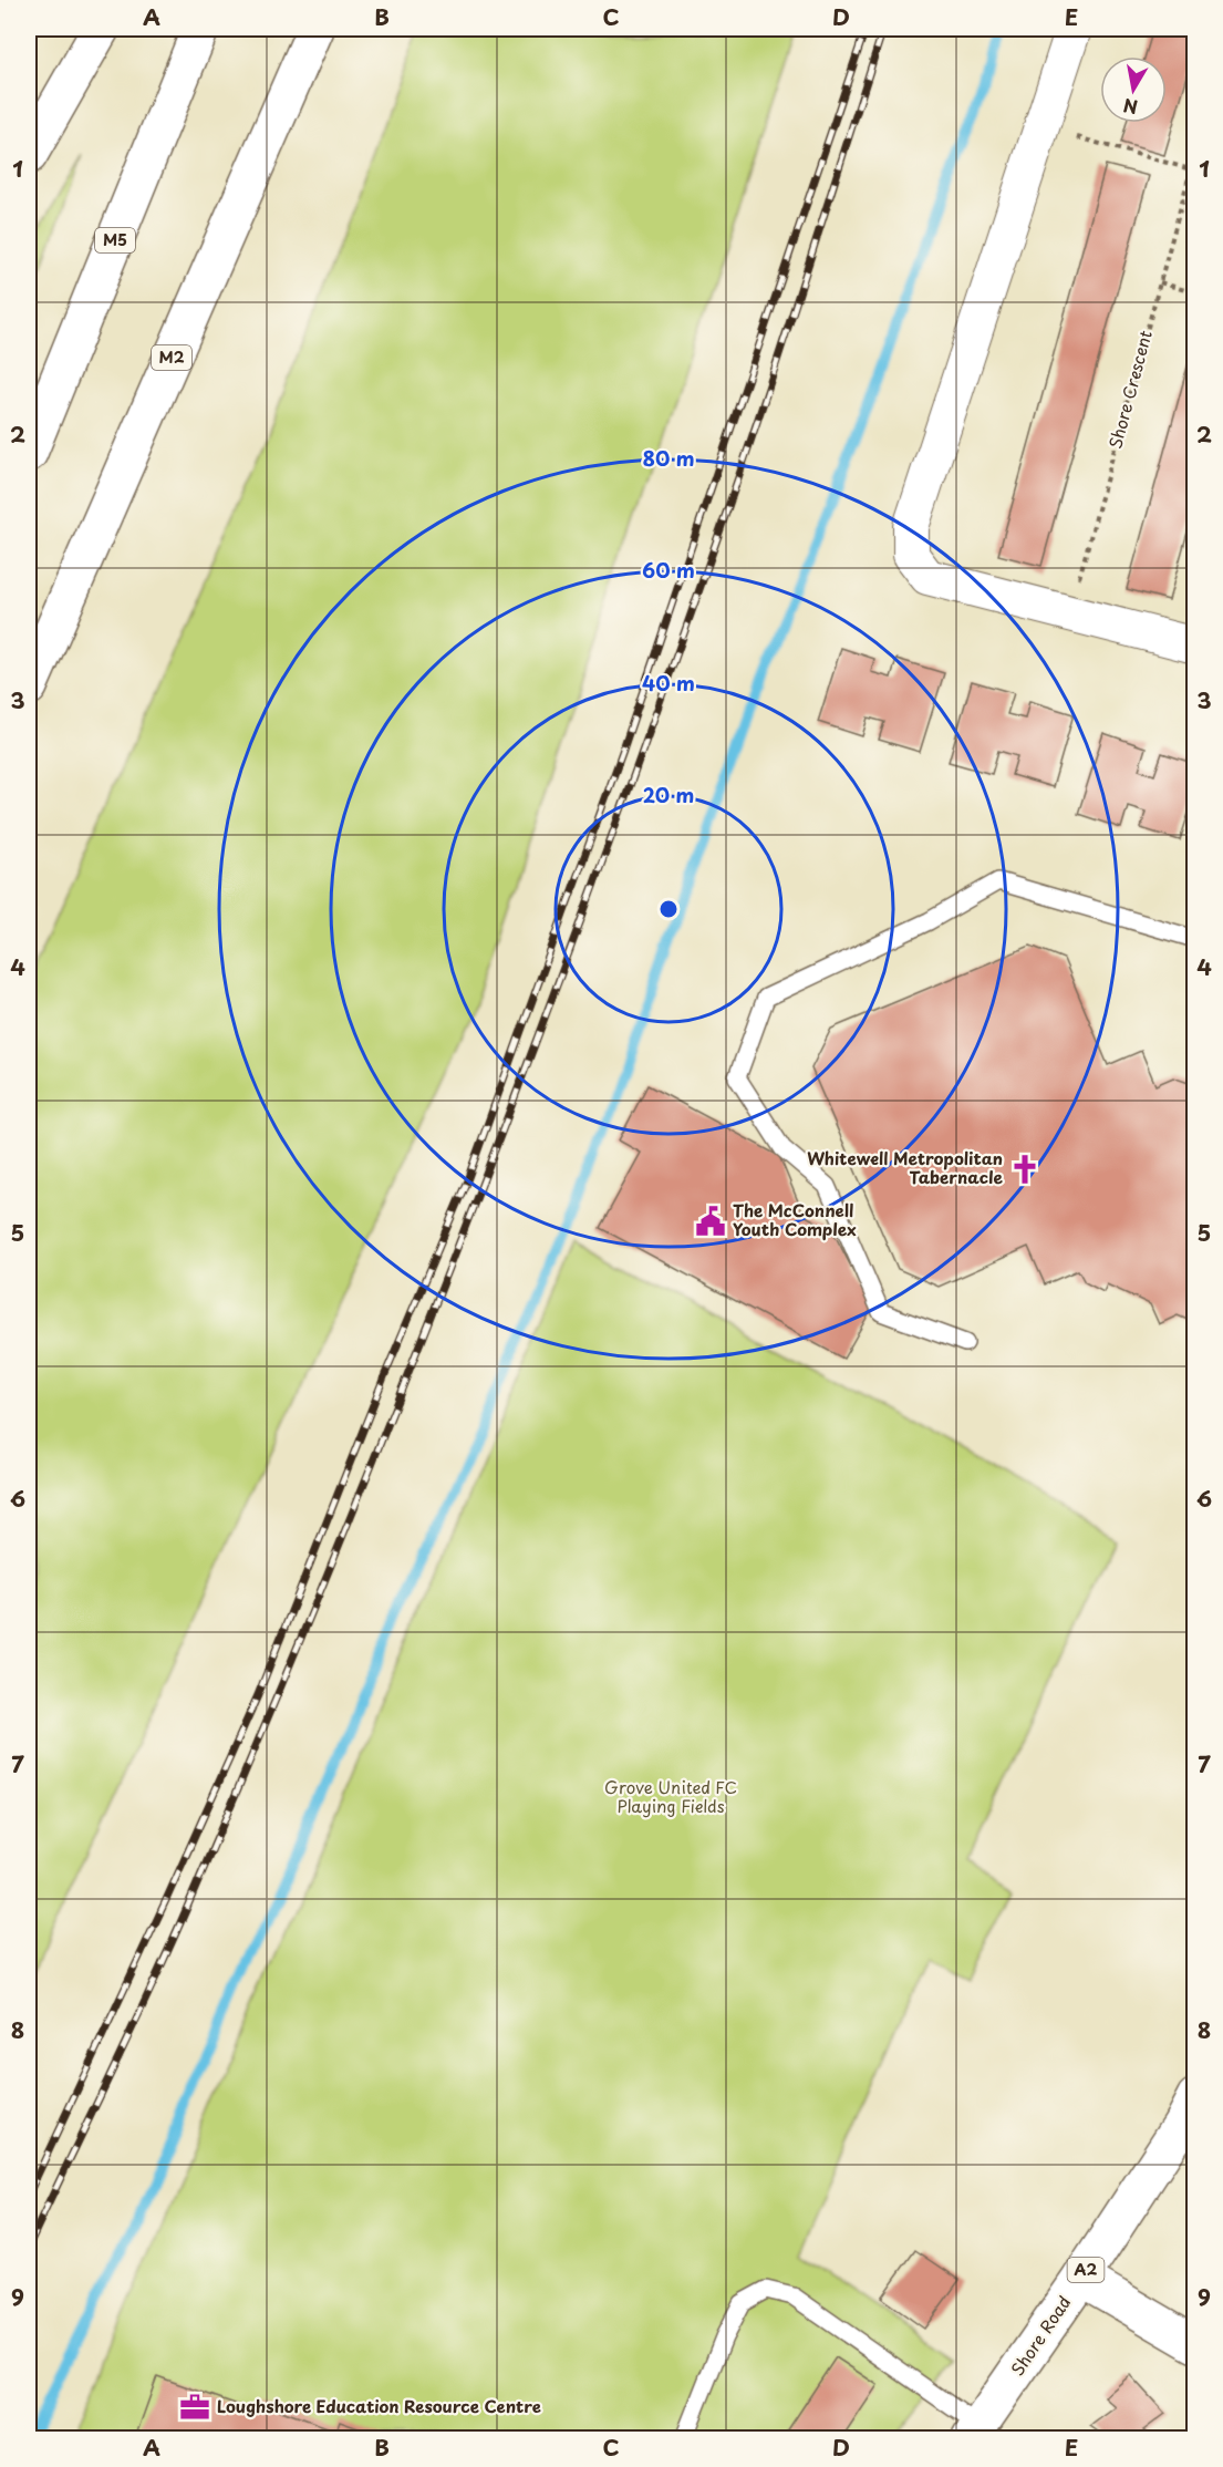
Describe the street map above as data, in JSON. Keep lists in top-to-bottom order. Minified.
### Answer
{"streets":{"main road":["M5","M2","A2","Shore Road"],"path":["Shore Crescent"]},"parks":["Grove United FC Playing Fields"],"places":{"church":["Whitewell Metropolitan Tabernacle"],"public building":["The McConnell Youth Complex"],"office":["Loughshore Education Resource Centre"]},"north":"bottom","grid":{"columns":["A","B","C","D","E"],"rows":["1","2","3","4","5","6","7","8","9"]},"rings":["80 m","60 m","40 m","20 m"]}
